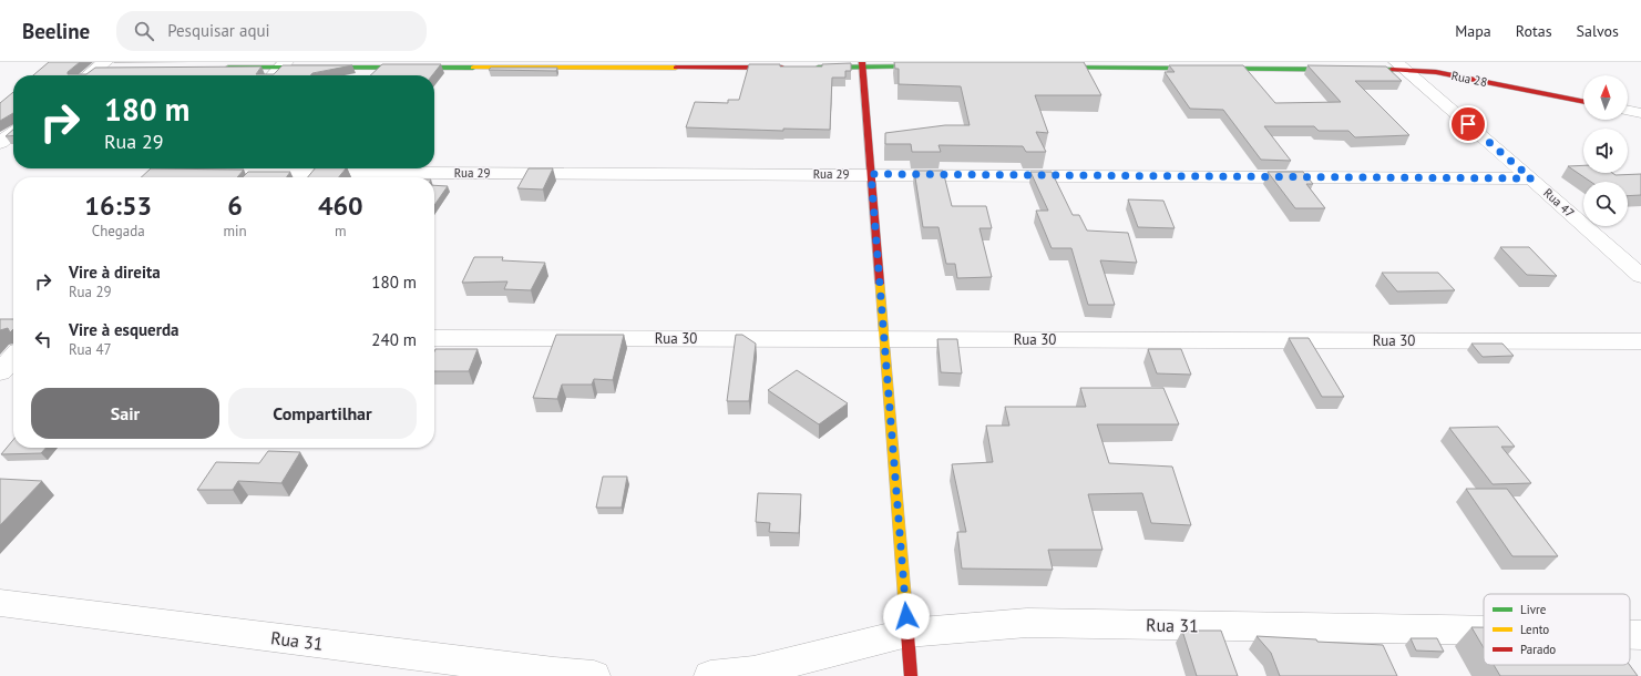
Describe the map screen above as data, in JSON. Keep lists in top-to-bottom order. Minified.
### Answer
{"streets":{"street":["Rua 28","Rua 29","Rua 47","Rua 30","Rua 31"]},"crossings":[["Rua 28","Rua 47"],["Rua 29","Rua 47"]],"legend":["Livre","Lento","Parado"],"north":"top","page":{"header":"Beeline","search":"Pesquisar aqui","nav":["Mapa","Rotas","Salvos"],"turn":["180 m","Rua 29"],"eta":["16:53","Chegada","6","min","460","m"],"list":[{"name":"Vire à direita","note":"Rua 29","value":"180 m"},{"name":"Vire à esquerda","note":"Rua 47","value":"240 m"}],"buttons":["Sair","Compartilhar"]}}
